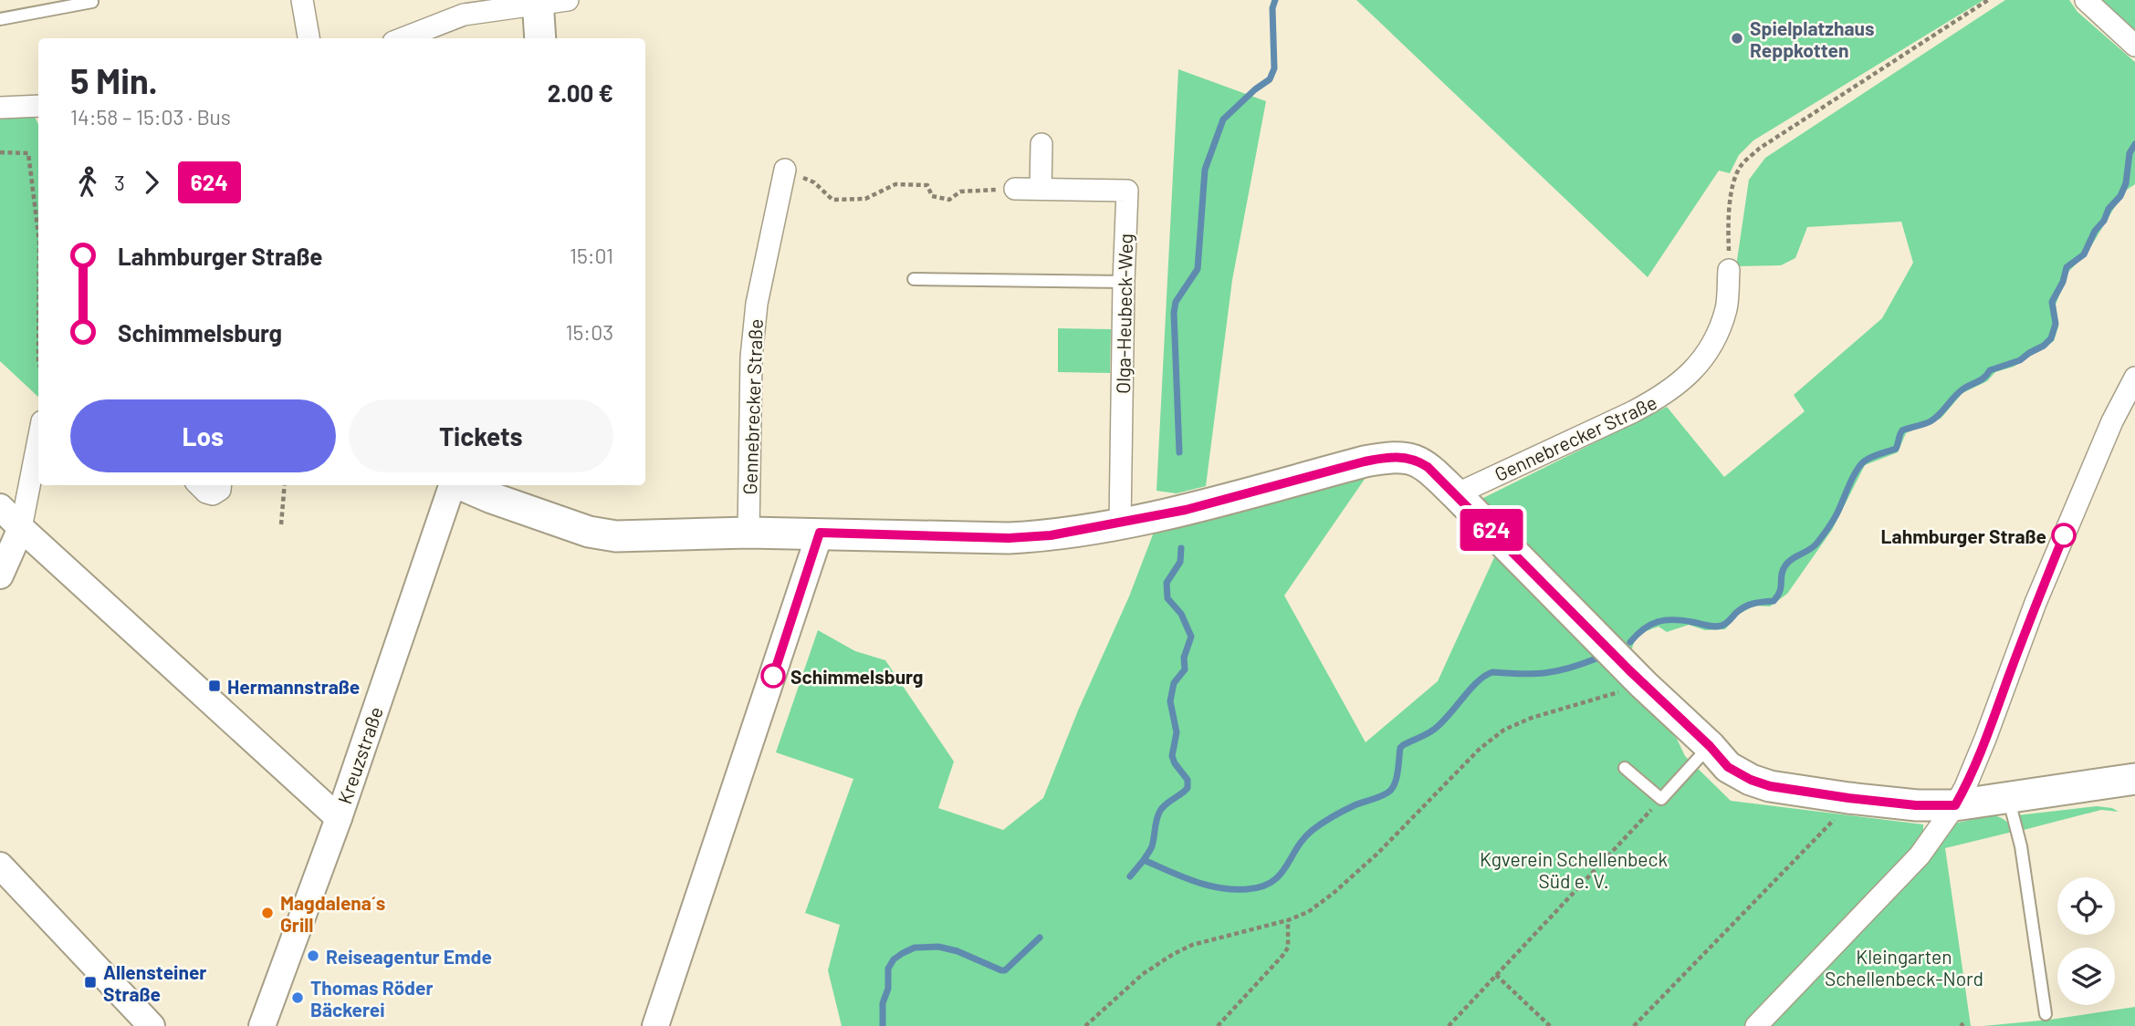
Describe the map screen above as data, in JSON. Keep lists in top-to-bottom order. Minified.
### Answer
{"streets":{"street":["Olga-Heubeck-Weg","Gennebrecker Straße","Kreuzstraße"]},"parks":["Kgverein Schellenbeck Süd e. V.","Kleingarten Schellenbeck-Nord"],"places":{"other":["Spielplatzhaus Reppkotten","Lahmburger Straße","Schimmelsburg","Magdalena´s Grill","Reiseagentur Emde","Thomas Röder Bäckerei"],"transit":["Hermannstraße","Allensteiner Straße"]},"lines":["bus line 624"],"page":{"on_map":"624","heading":["5 Min.","14:58 – 15:03 · Bus","2.00 €"],"legs":["3","624"],"list":[{"name":"Lahmburger Straße","value":"15:01"},{"name":"Schimmelsburg","value":"15:03"}],"buttons":["Los","Tickets"]}}
